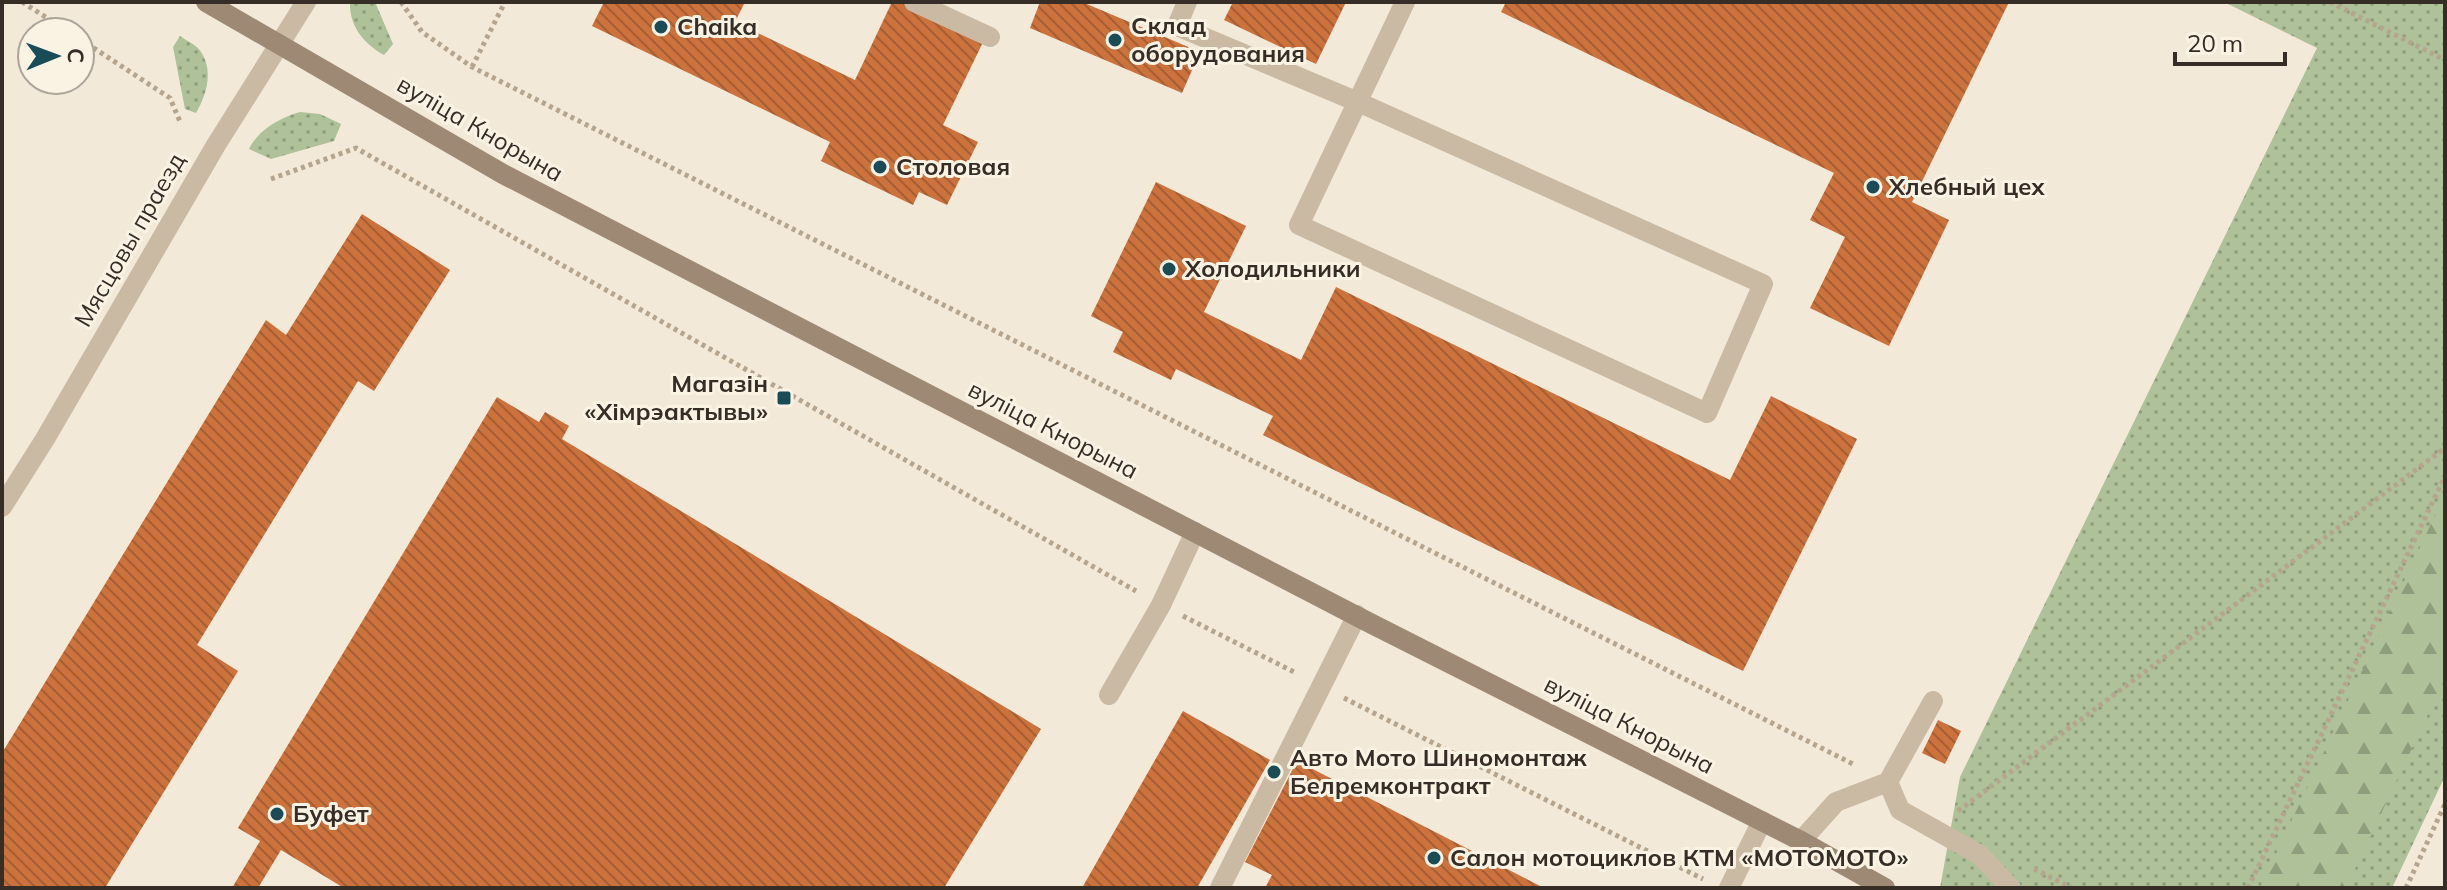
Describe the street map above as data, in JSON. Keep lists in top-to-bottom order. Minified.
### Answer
{"streets":{"main road":["вуліца Кнорына"],"street":["Мясцовы праезд"]},"crossings":[["вуліца Кнорына","Мясцовы праезд"]],"places":{"other":["Chaika","Склад оборудования","Столовая","Хлебный цех","Холодильники","Авто Мото Шиномонтаж Белремконтракт","Буфет","Салон мотоциклов КТМ «МОТОМОТО»"],"transit":["Магазін «Хімрэактывы»"]},"scale_bar":"20 m","north":"right"}
